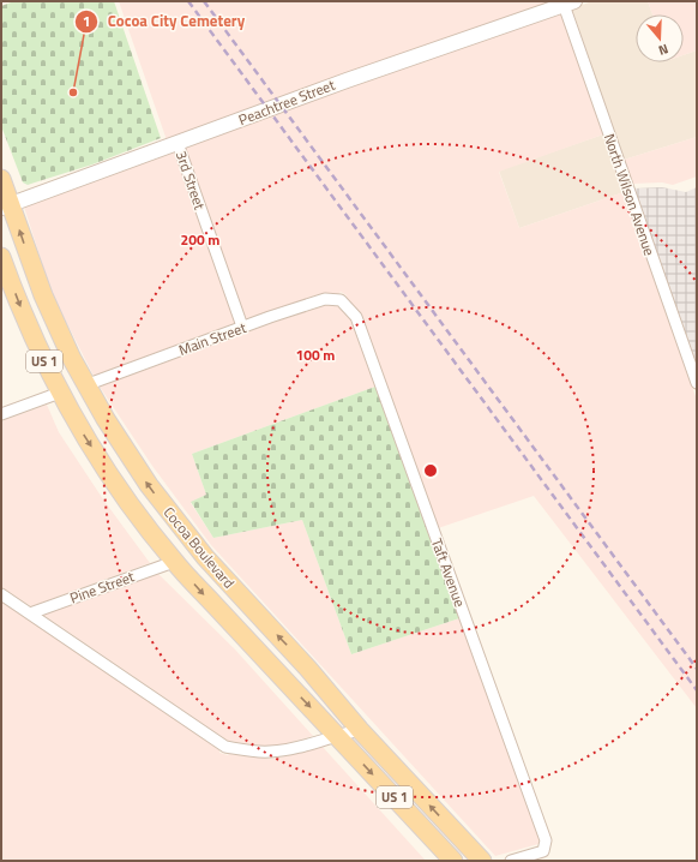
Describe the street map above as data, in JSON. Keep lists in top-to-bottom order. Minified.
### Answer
{"streets":{"main road":["US 1","Cocoa Boulevard"],"street":["Peachtree Street","3rd Street","North Wilson Avenue","Main Street","Taft Avenue","Pine Street"]},"crossings":[["Peachtree Street","3rd Street"],["Peachtree Street","North Wilson Avenue"],["Peachtree Street","Cocoa Boulevard"],["3rd Street","Main Street"],["Main Street","Cocoa Boulevard"],["Main Street","Taft Avenue"],["Cocoa Boulevard","Pine Street"]],"places":["Cocoa City Cemetery"],"north":"bottom","rings":["200 m","100 m"]}
